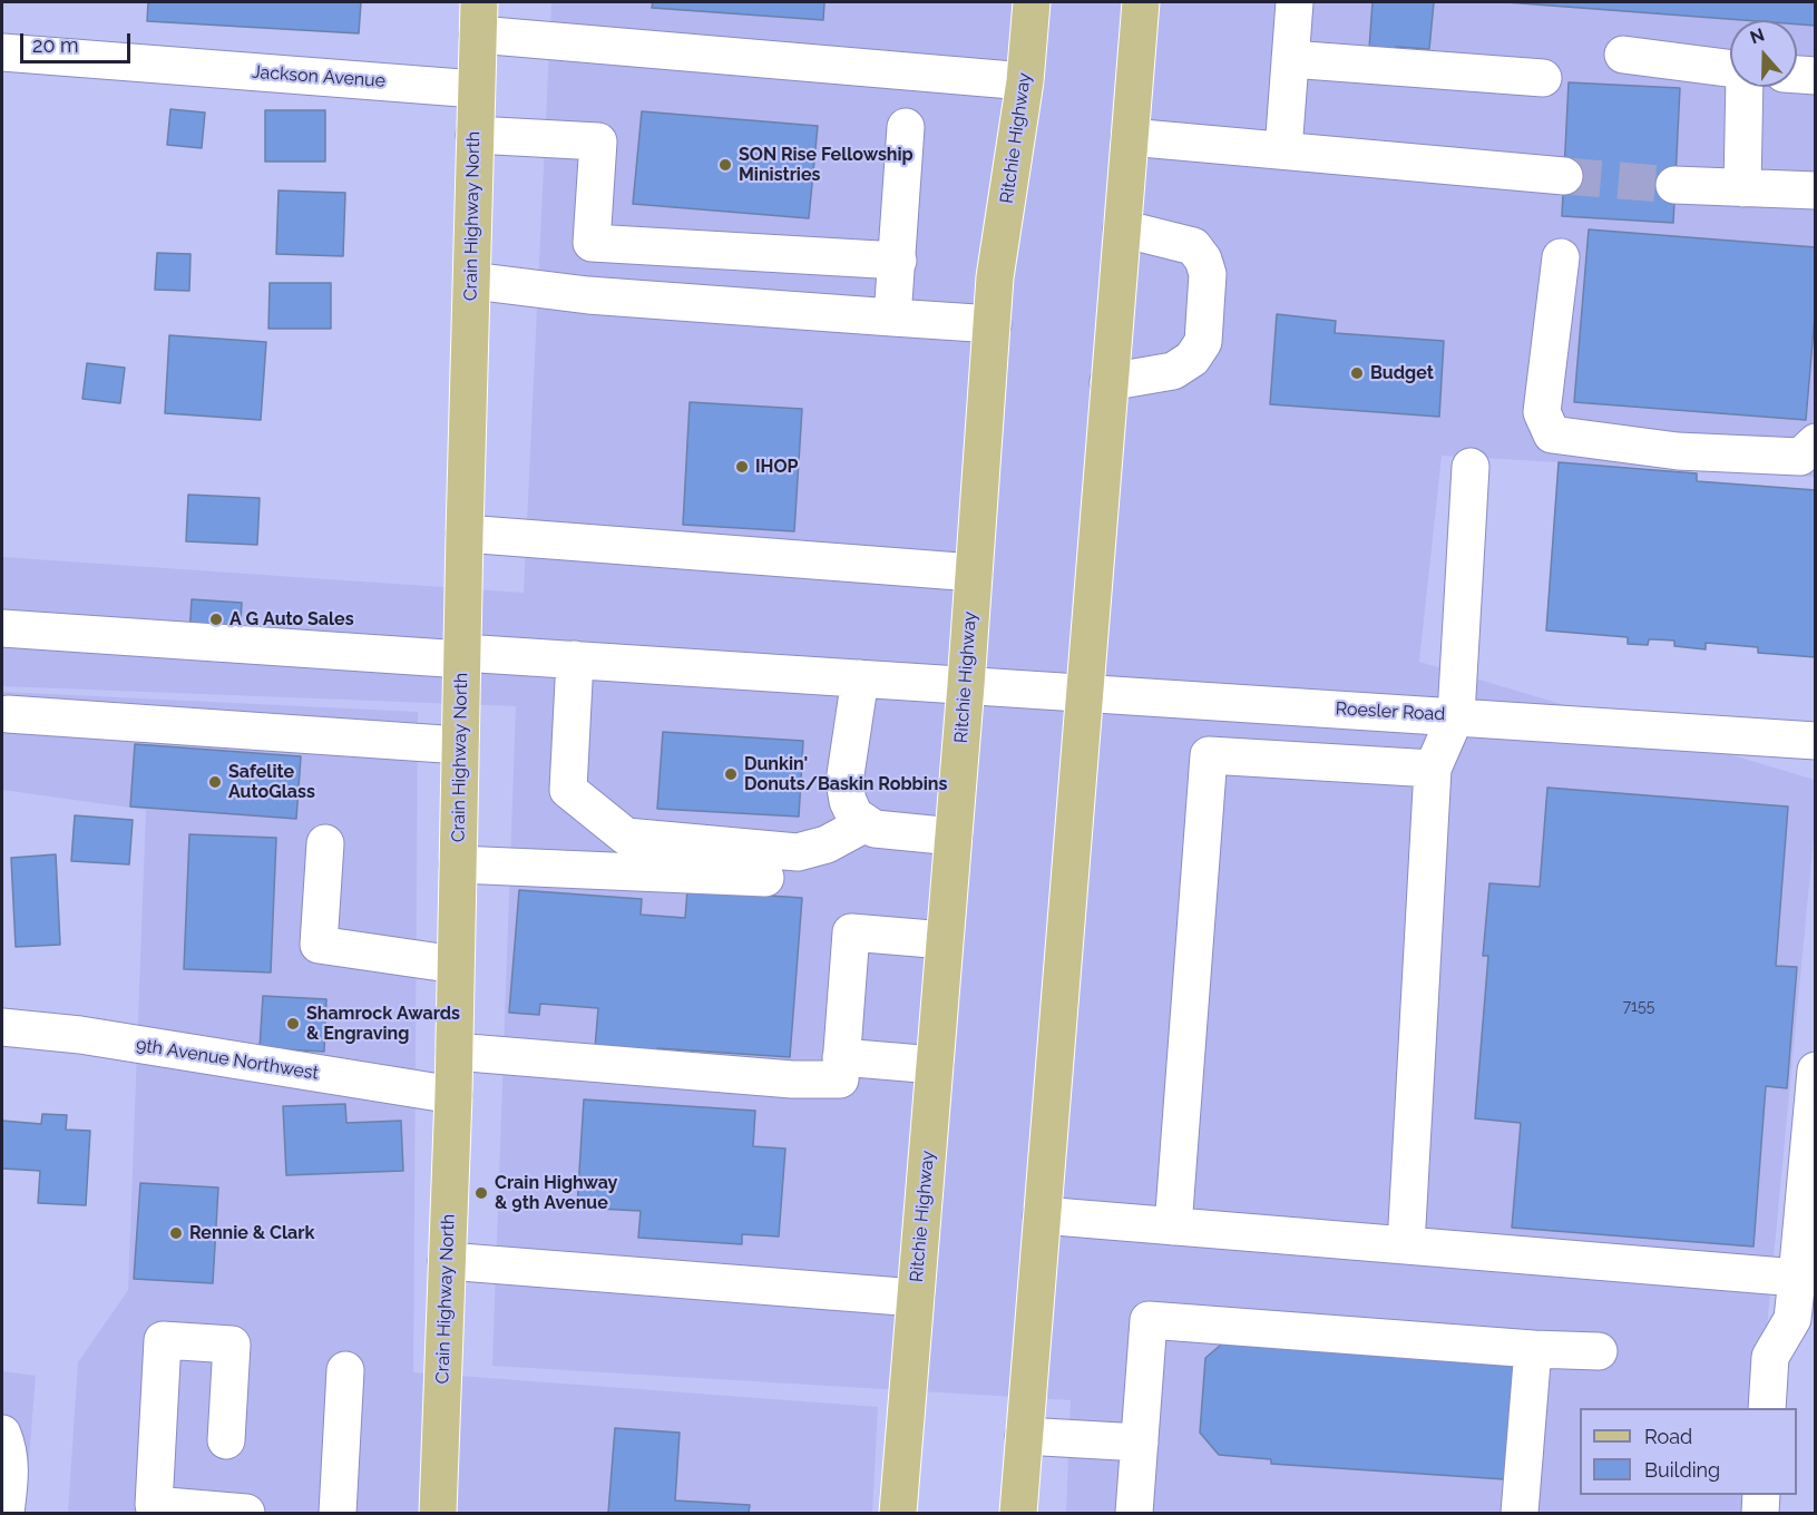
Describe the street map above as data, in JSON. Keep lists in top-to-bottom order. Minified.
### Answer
{"streets":{"main road":["Ritchie Highway","Crain Highway North"],"street":["Jackson Avenue","Roesler Road","9th Avenue Northwest"]},"crossings":[["Jackson Avenue","Crain Highway North"],["Ritchie Highway","Roesler Road"],["Crain Highway North","Roesler Road"],["Crain Highway North","9th Avenue Northwest"]],"places":["SON Rise Fellowship Ministries","Budget","IHOP","A G Auto Sales","Dunkin' Donuts/Baskin Robbins","Safelite AutoGlass","Shamrock Awards & Engraving","Crain Highway & 9th Avenue","Rennie & Clark"],"house_numbers":["7155"],"legend":["Road","Building"],"scale_bar":"20 m","north":"top"}
